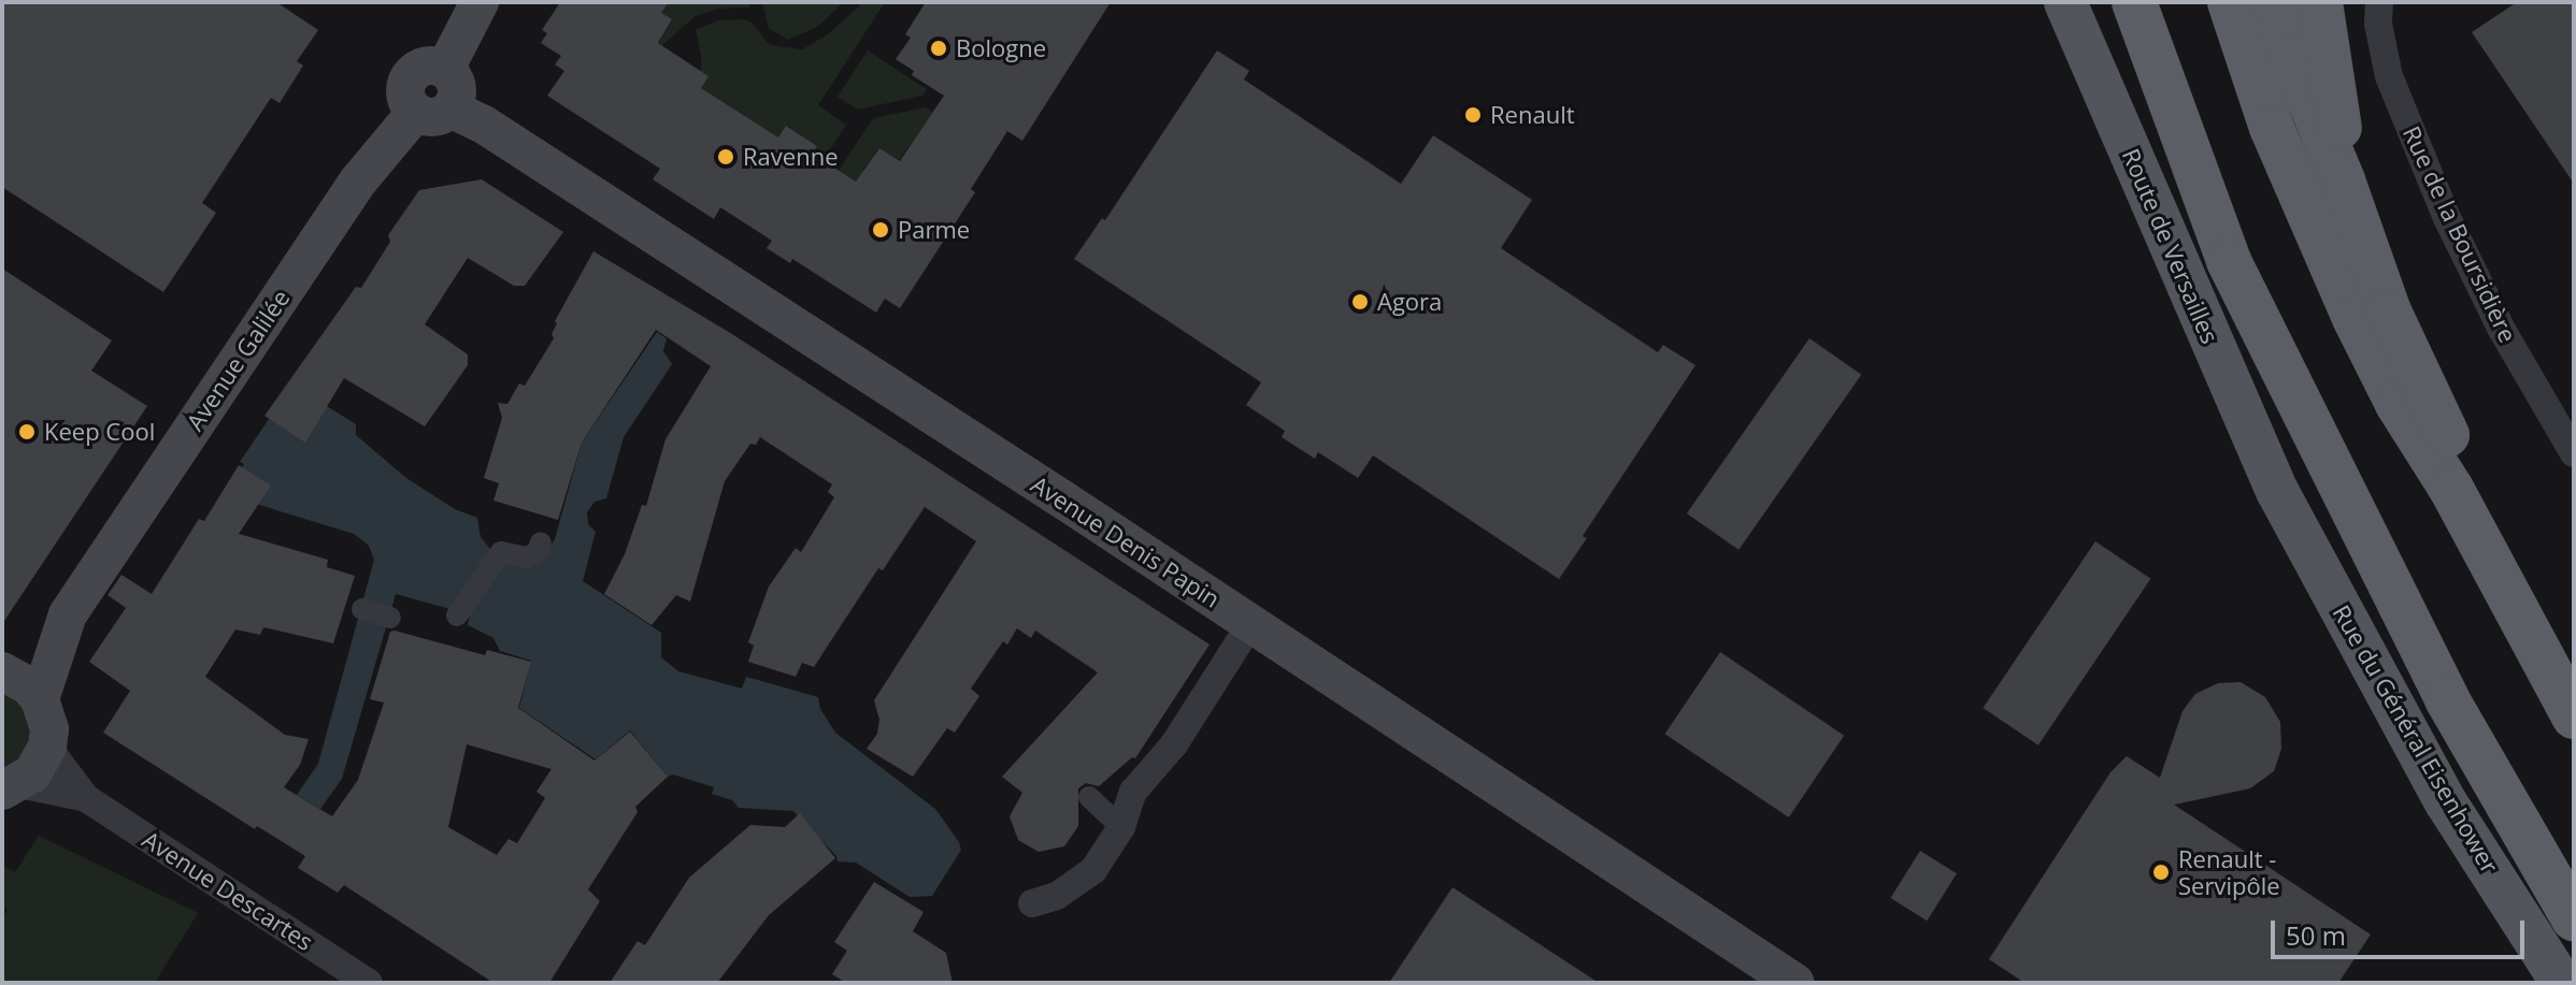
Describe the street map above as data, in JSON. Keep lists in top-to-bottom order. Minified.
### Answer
{"streets":{"main road":["Route de Versailles","Avenue Galilée","Avenue Denis Papin","Rue du Général Eisenhower"],"street":["Rue de la Boursidière","Avenue Descartes"]},"crossings":[["Route de Versailles","Rue du Général Eisenhower"],["Avenue Galilée","Avenue Denis Papin"]],"places":["Bologne","Renault","Ravenne","Parme","Agora","Keep Cool","Renault - Servipôle"],"scale_bar":"50 m"}
